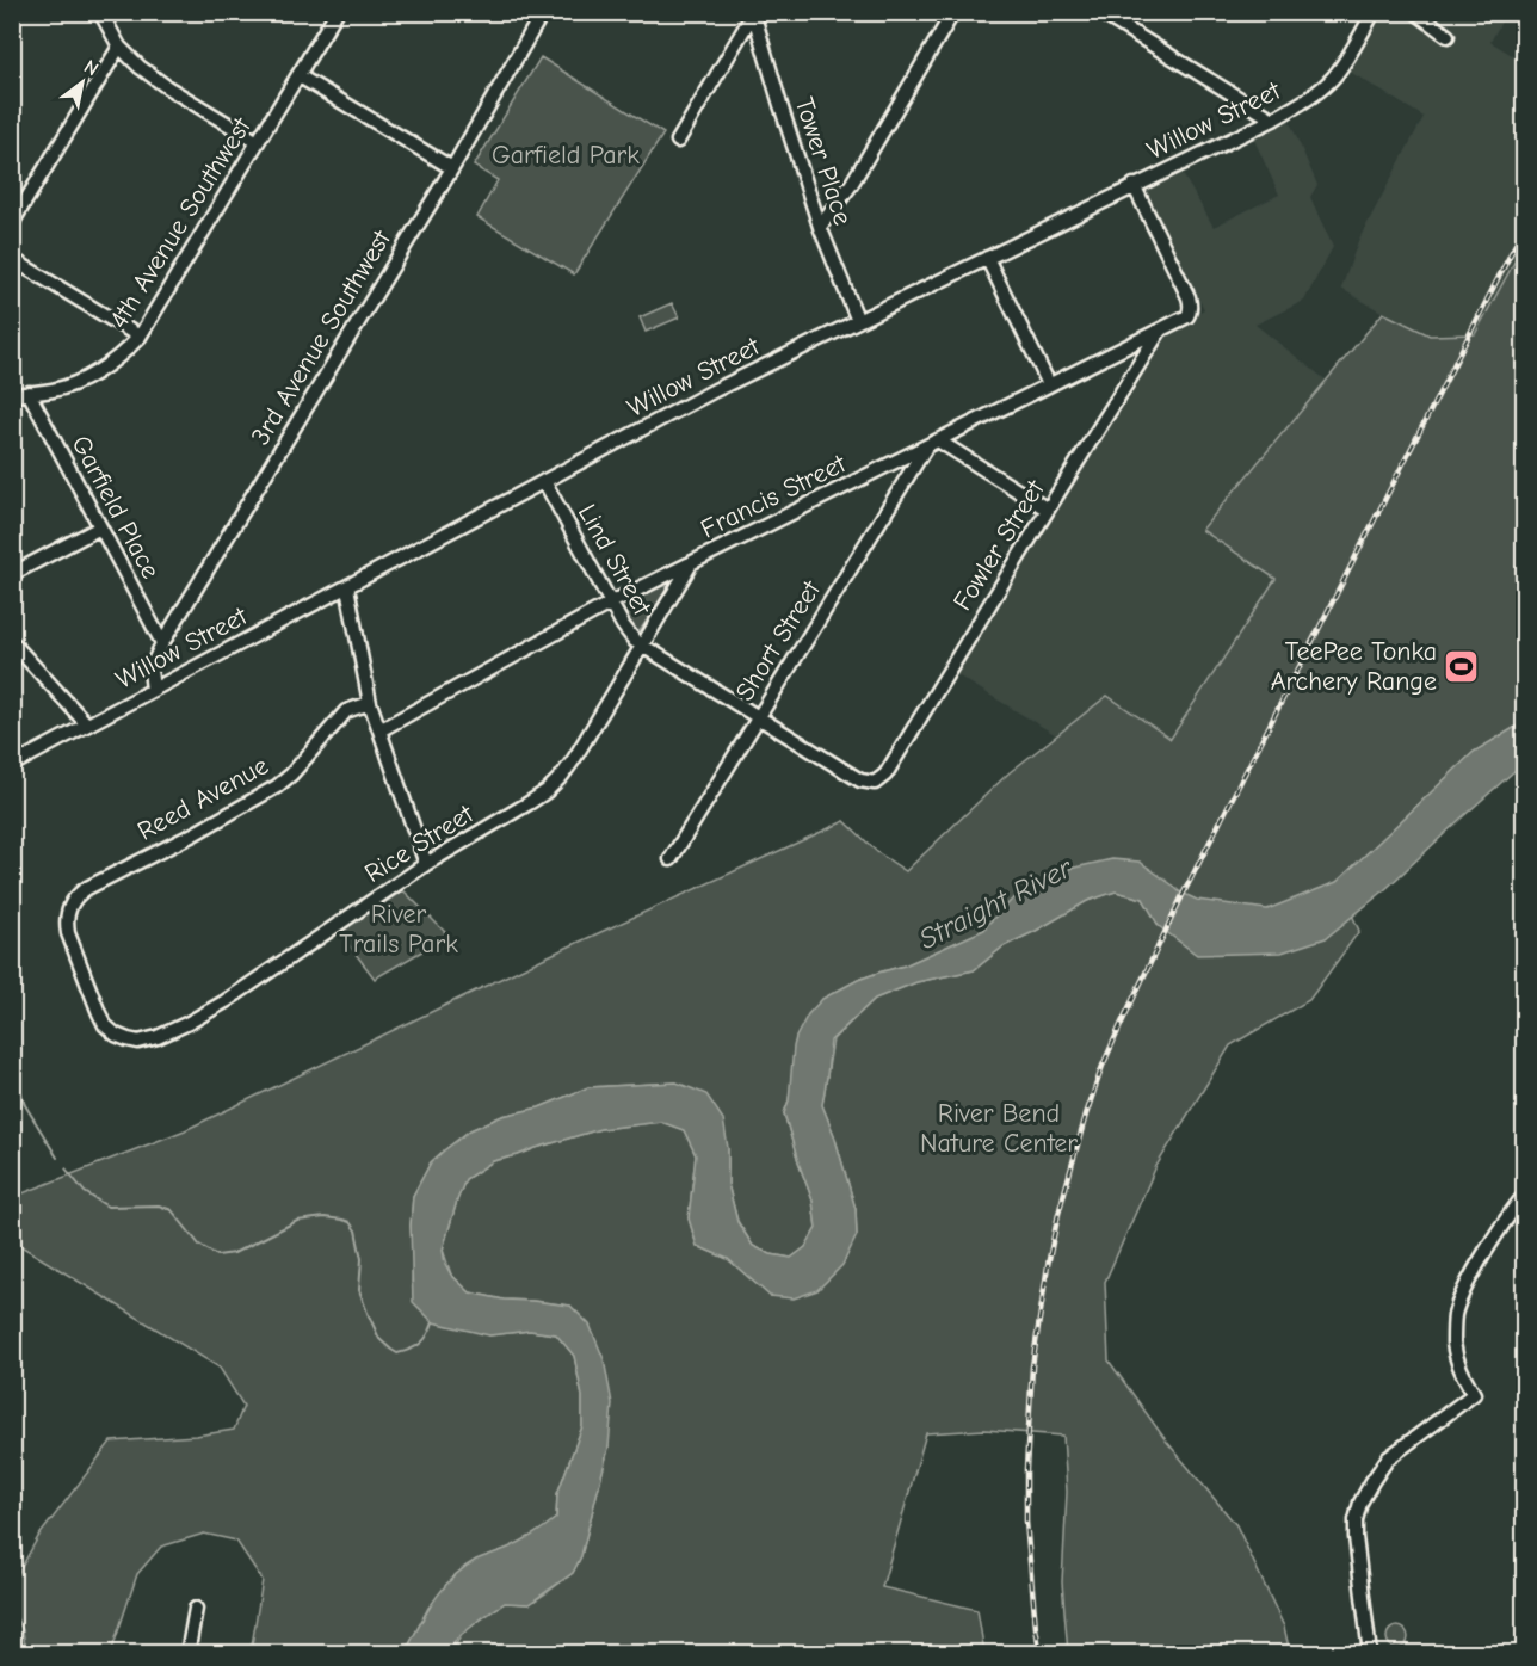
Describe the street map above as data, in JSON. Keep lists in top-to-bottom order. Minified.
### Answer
{"streets":{"street":["Willow Street","Tower Place","4th Avenue Southwest","3rd Avenue Southwest","Francis Street","Garfield Place","Fowler Street","Lind Street","Short Street","Reed Avenue","Rice Street"]},"crossings":[["Willow Street","Tower Place"],["Willow Street","3rd Avenue Southwest"],["Willow Street","Francis Street"],["Willow Street","Lind Street"],["4th Avenue Southwest","Garfield Place"],["3rd Avenue Southwest","Garfield Place"],["Francis Street","Fowler Street"],["Francis Street","Lind Street"],["Francis Street","Short Street"],["Francis Street","Rice Street"],["Fowler Street","Lind Street"],["Lind Street","Short Street"],["Lind Street","Rice Street"],["Reed Avenue","Rice Street"]],"water":["Straight River"],"parks":["Garfield Park","River Trails Park","River Bend Nature Center"],"places":{"sports":["TeePee Tonka Archery Range"]},"north":"top right"}
